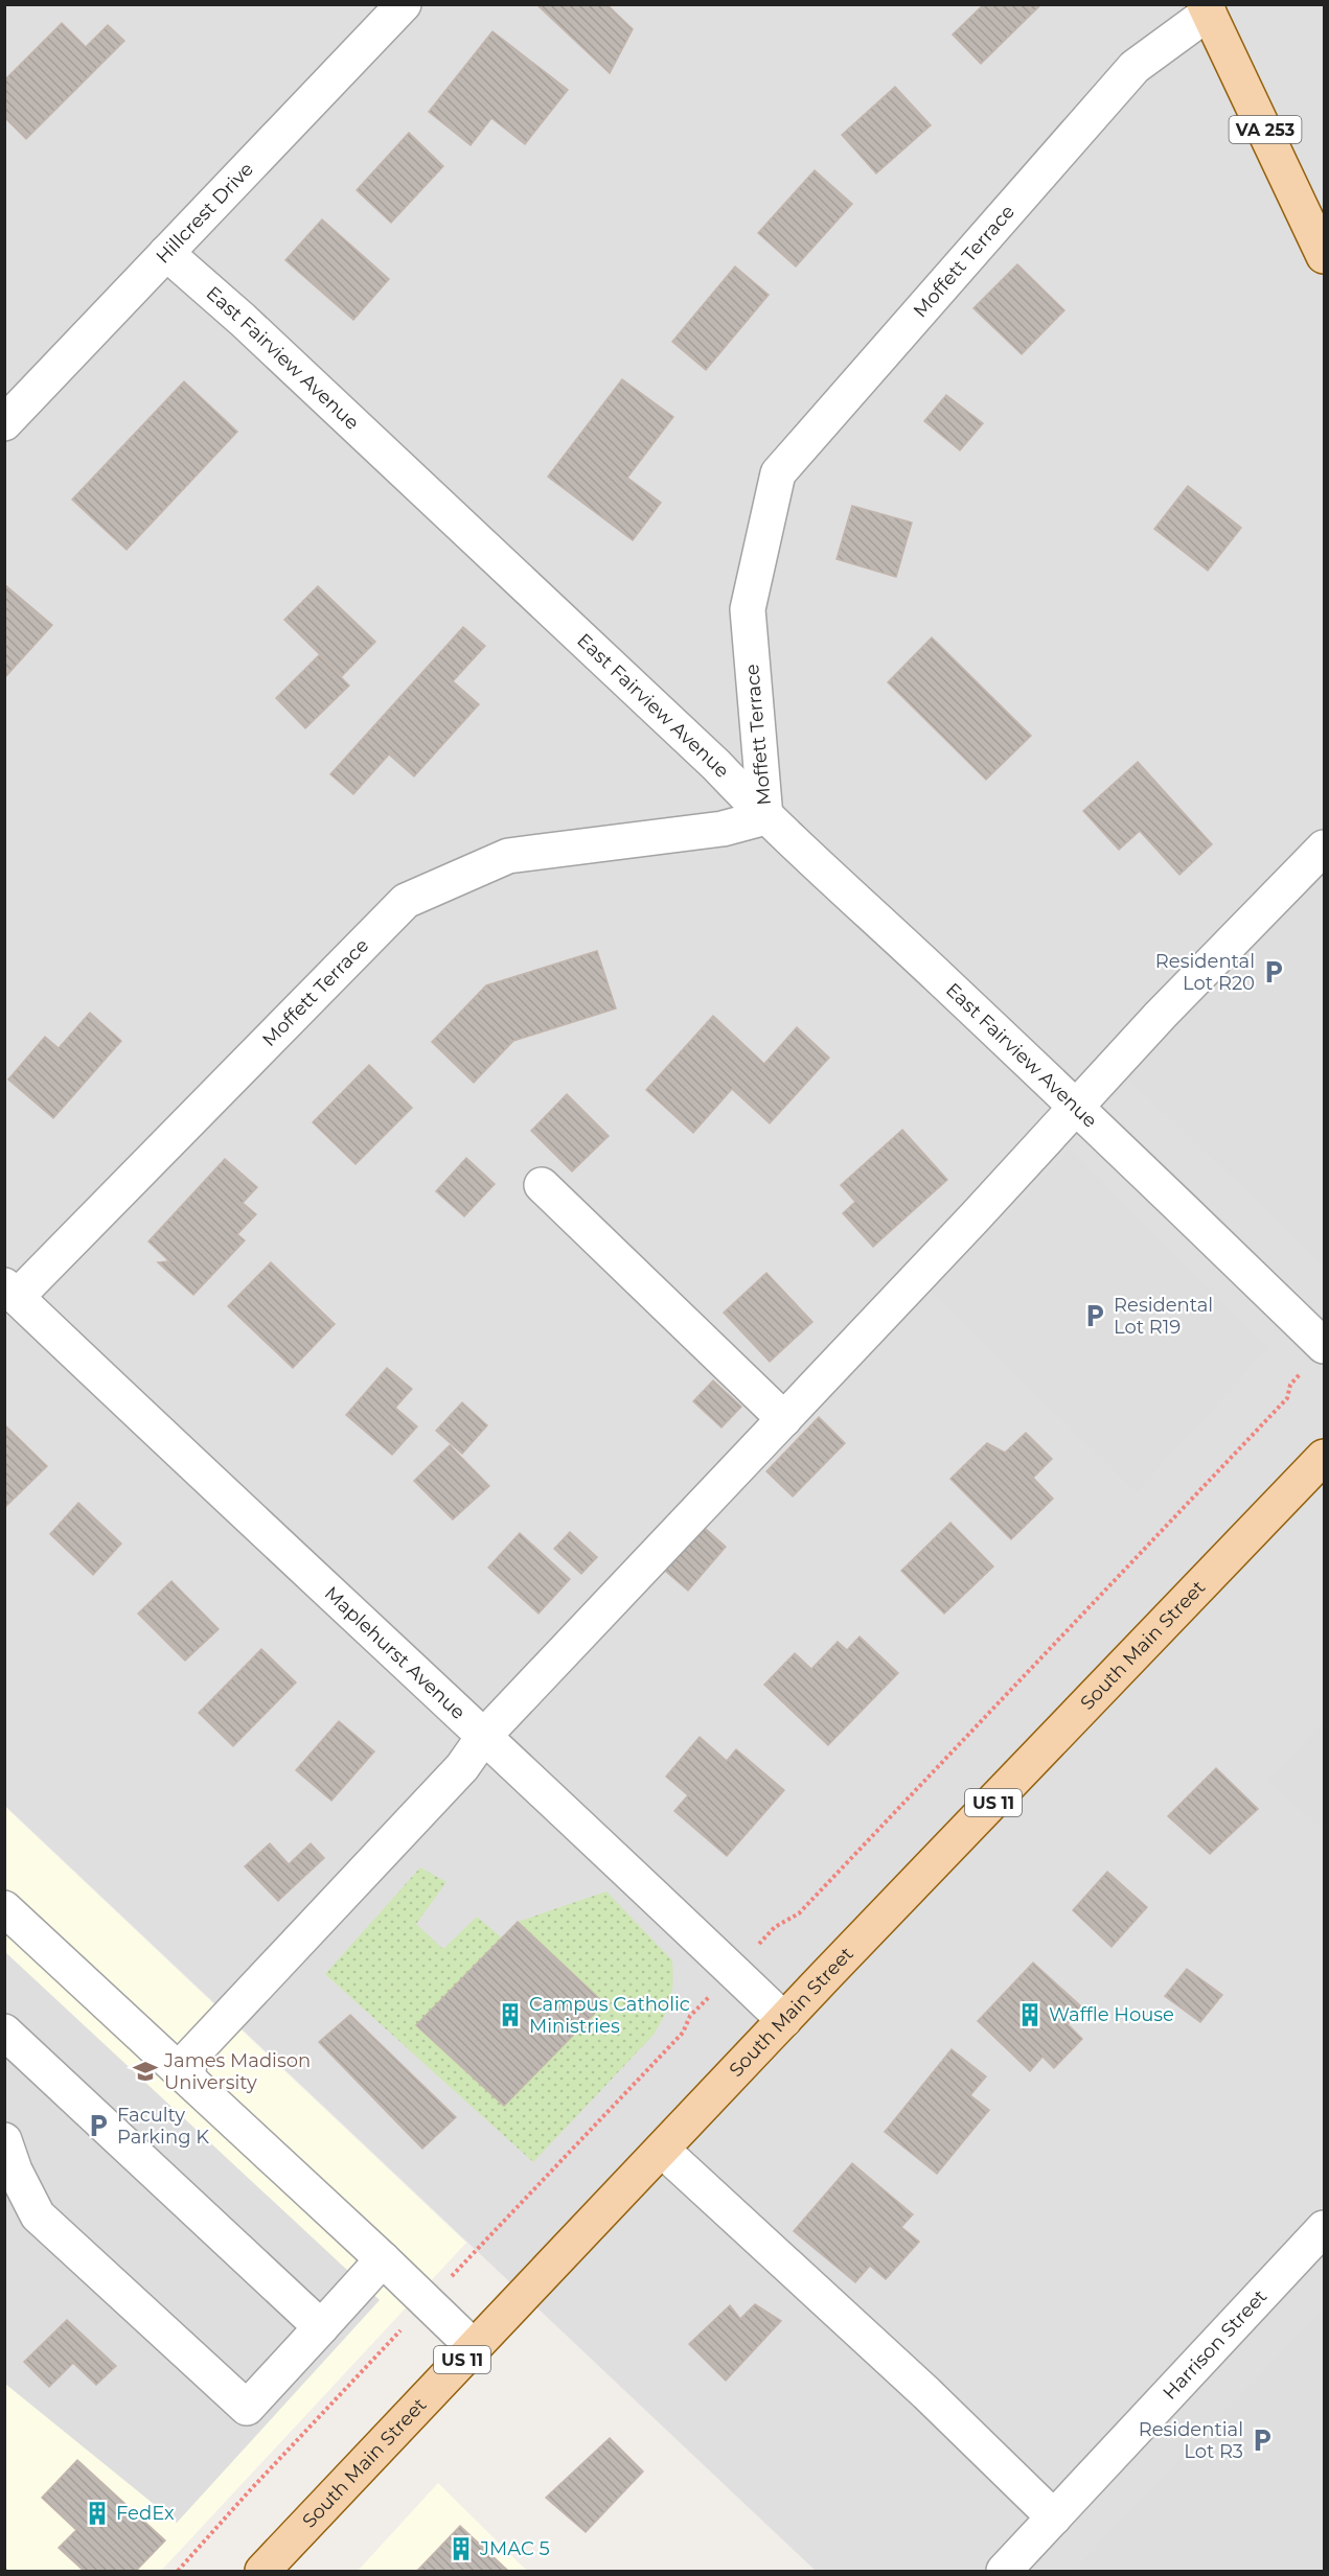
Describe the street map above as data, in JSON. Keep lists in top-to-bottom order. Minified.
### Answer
{"streets":{"main road":["VA 253","South Main Street","US 11"],"street":["Hillcrest Drive","Moffett Terrace","East Fairview Avenue","Maplehurst Avenue","Harrison Street"]},"crossings":[["VA 253","Moffett Terrace"],["Hillcrest Drive","East Fairview Avenue"],["Moffett Terrace","East Fairview Avenue"],["Moffett Terrace","Maplehurst Avenue"],["South Main Street","Maplehurst Avenue"]],"places":{"parking":["Residental Lot R20","Residental Lot R19","Faculty Parking K","Residential Lot R3"],"building":["Campus Catholic Ministries","Waffle House","FedEx","JMAC 5"],"school or university":["James Madison University"]}}
